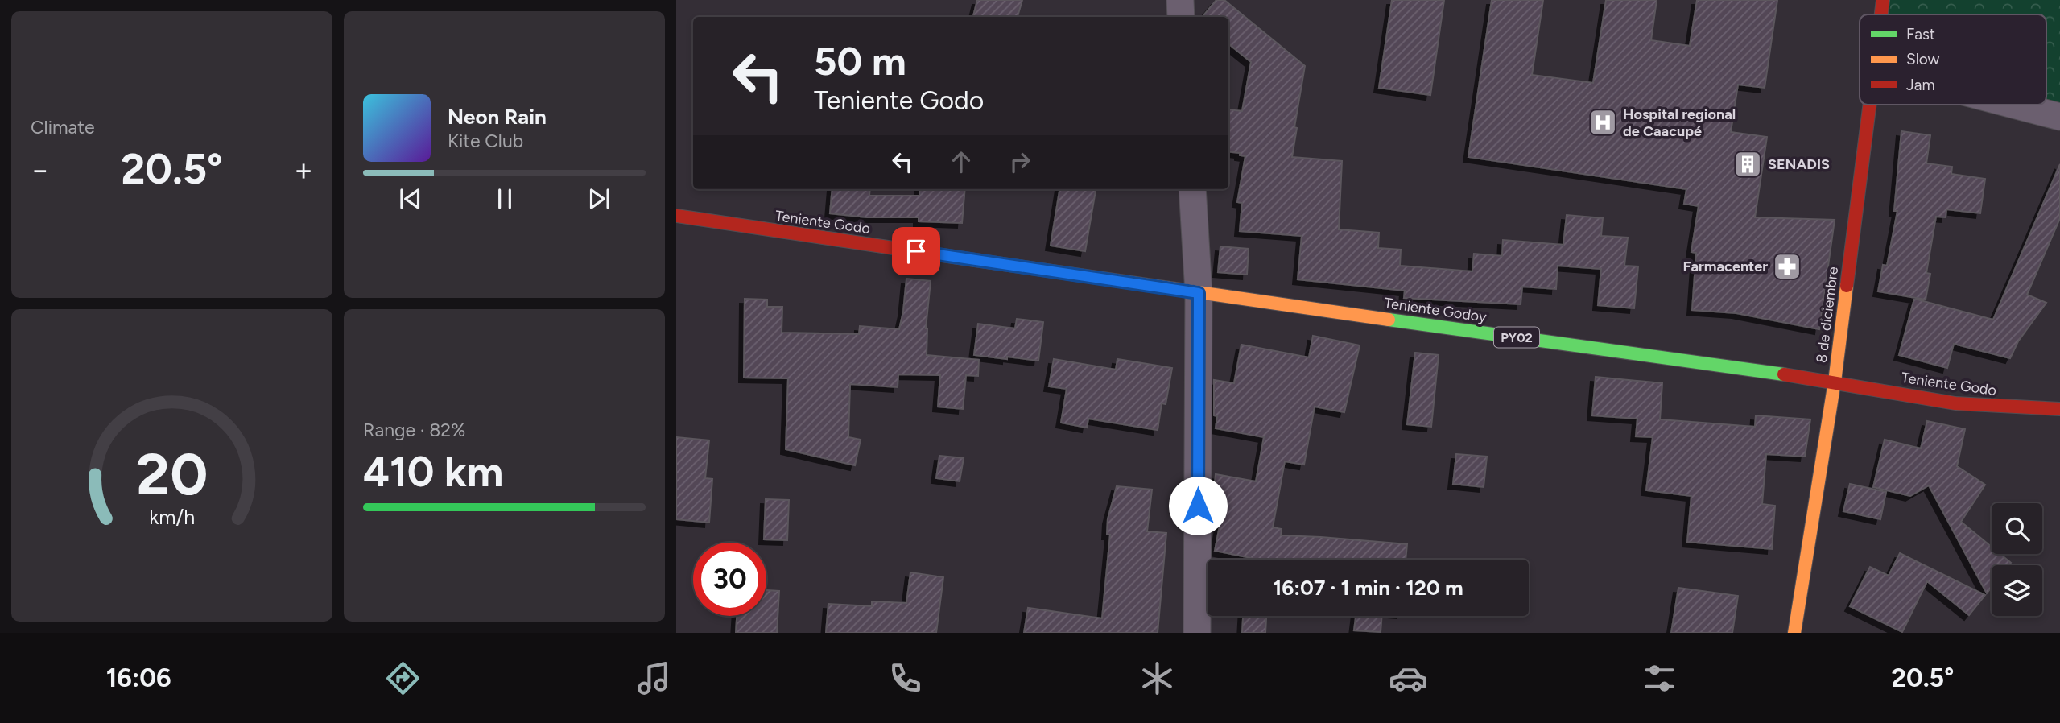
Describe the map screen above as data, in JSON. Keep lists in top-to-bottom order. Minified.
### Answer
{"streets":{"main road":["Teniente Godo","Teniente Godoy","8 de diciembre","PY02"]},"crossings":[["Teniente Godo","Teniente Godoy"],["Teniente Godo","8 de diciembre"],["Teniente Godoy","8 de diciembre"]],"places":{"hospital":["Hospital regional de Caacupé"],"building":["SENADIS"],"pharmacy":["Farmacenter"]},"legend":["Fast","Slow","Jam"],"page":{"tile":["Climate",["Range · 82%","410 km"]],"turn":["50 m","Teniente Godo"],"song":["Neon Rain","Kite Club"],"heat":["−","20.5°","+"],"limit":"30","trip":"16:07 · 1 min · 120 m","tabs":["16:06","20.5°"],"gauge":["20","km/h"]}}
